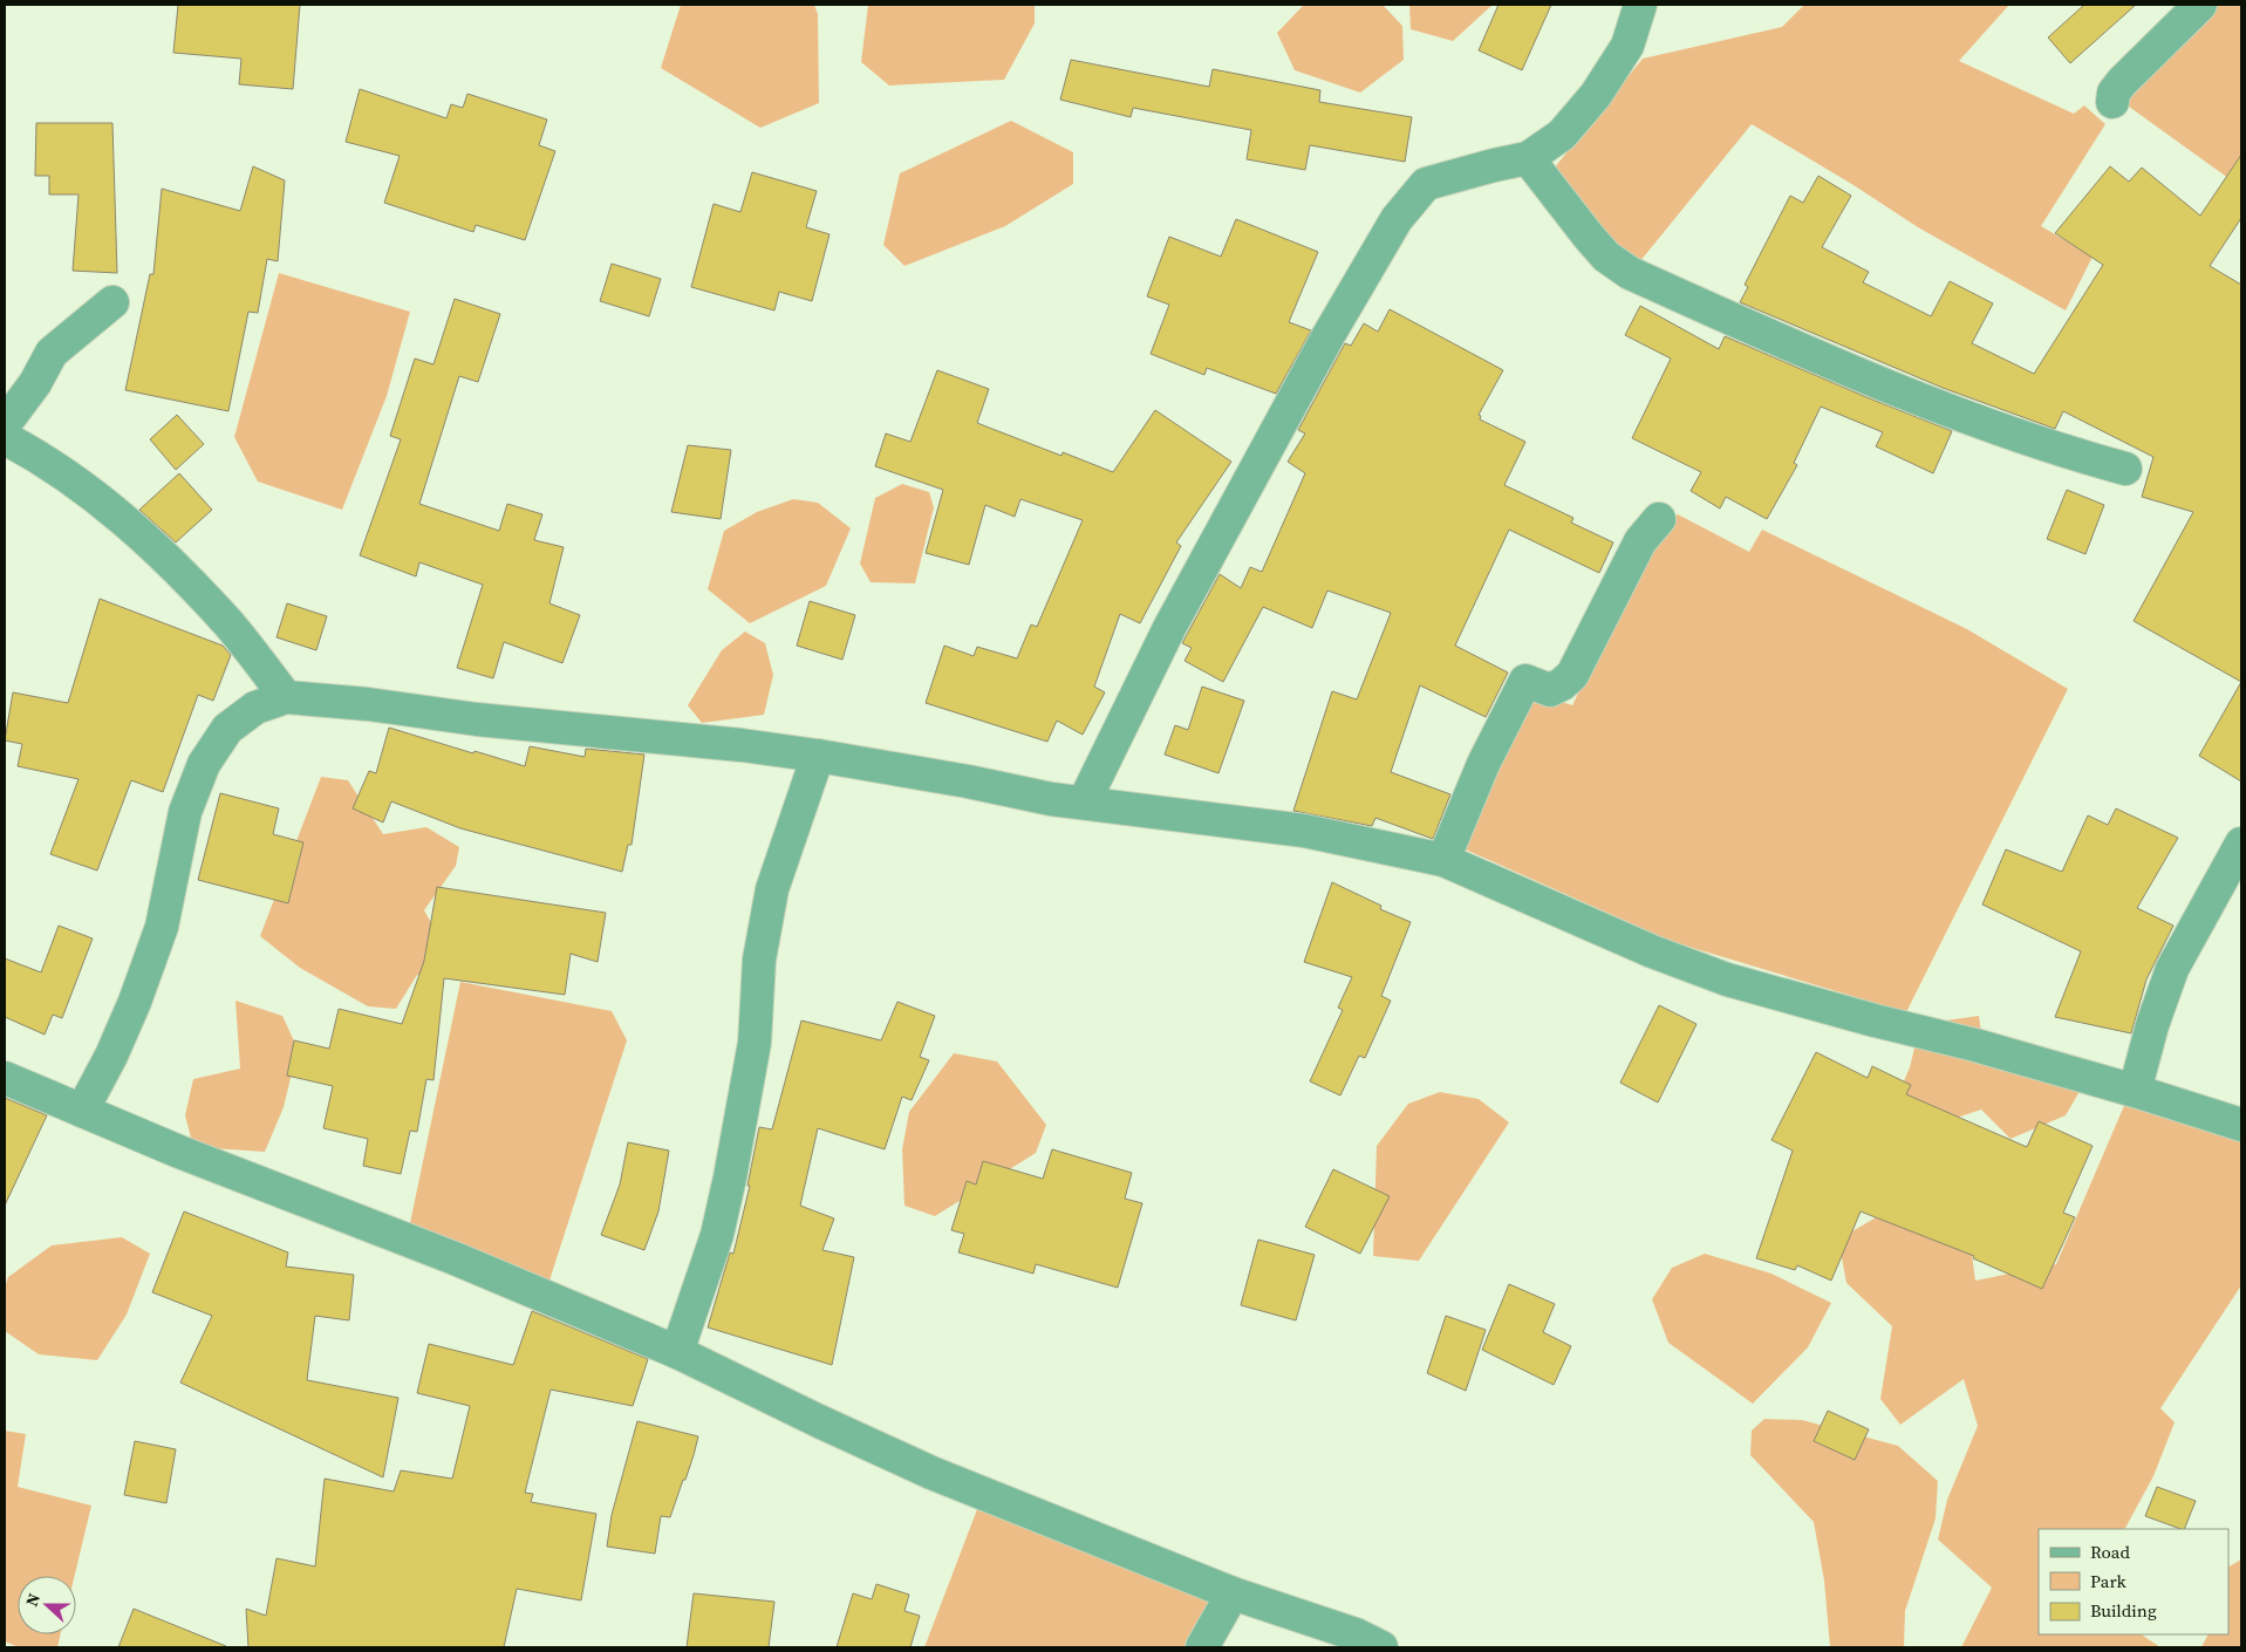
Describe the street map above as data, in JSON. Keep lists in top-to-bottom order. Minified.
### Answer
{"legend":["Road","Park","Building"],"north":"left"}
